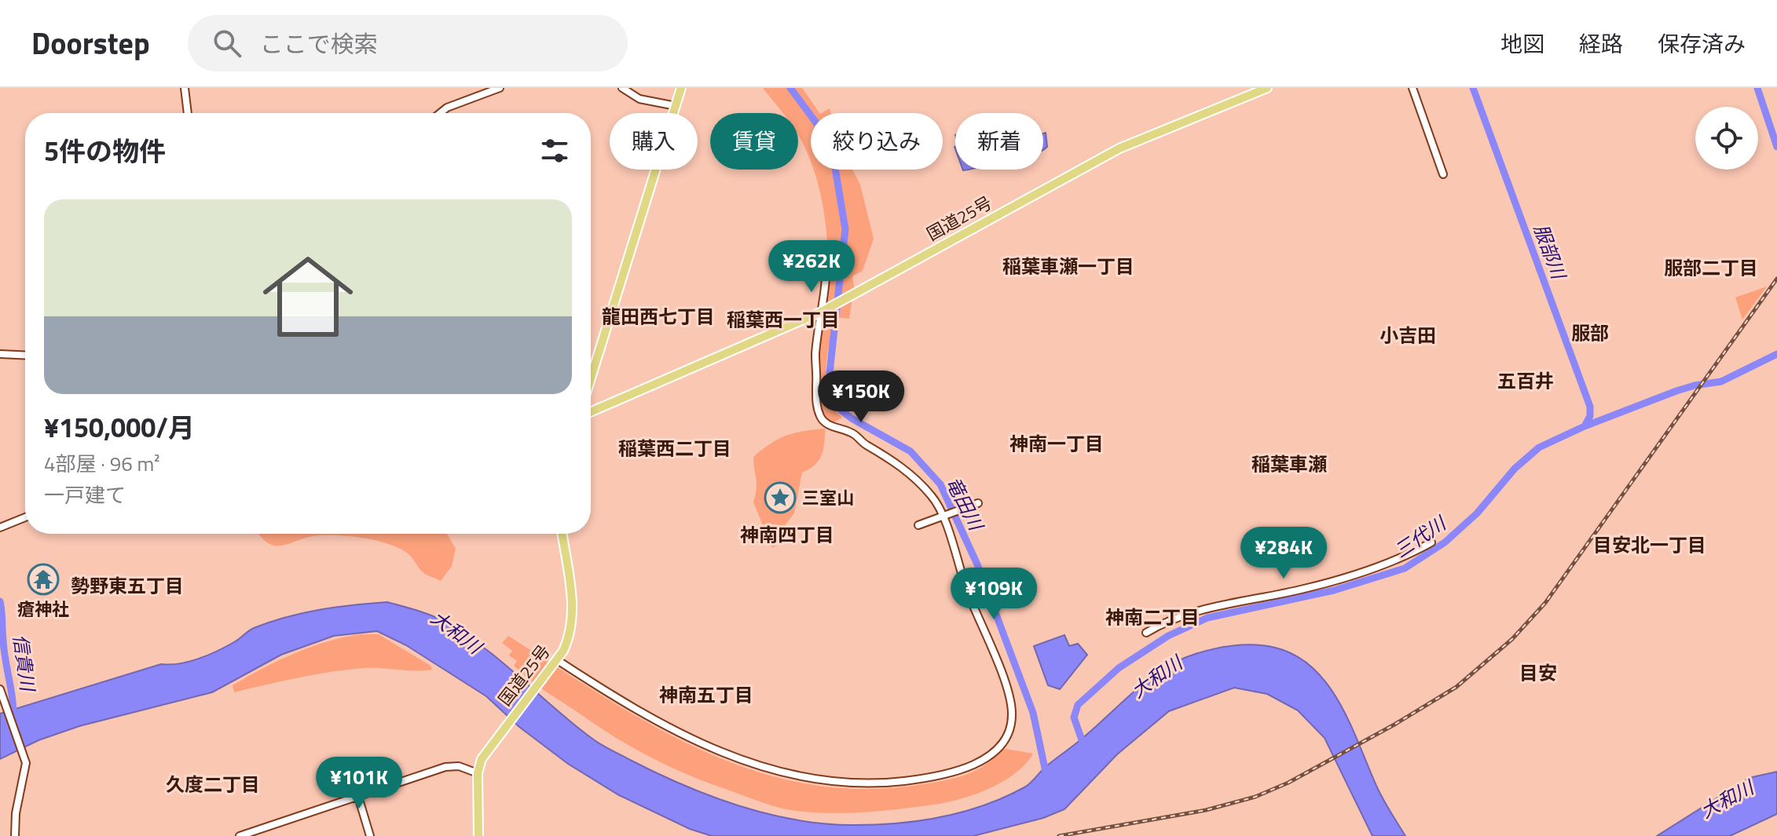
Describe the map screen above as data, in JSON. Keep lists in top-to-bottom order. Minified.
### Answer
{"streets":{"highway":["国道25号"]},"districts":["稲葉車瀬一丁目","服部二丁目","龍田西七丁目","稲葉西一丁目","服部","小吉田","五百井","神南一丁目","稲葉西二丁目","稲葉車瀬","神南四丁目","目安北一丁目","勢野東五丁目","神南二丁目","目安","神南五丁目","久度二丁目"],"water":["服部川","竜田川","三代川","大和川","信貴川"],"places":{"place":["三室山"],"temple":["瘡神社"]},"page":{"header":"Doorstep","search":"ここで検索","nav":["地図","経路","保存済み"],"chip":["購入","賃貸","絞り込み","新着"],"heading":"5件の物件","list":[{"name":"¥150,000/月","note":"4部屋 · 96 m² · 一戸建て"}],"price":["¥262K","¥150K","¥284K","¥109K","¥101K"]}}
